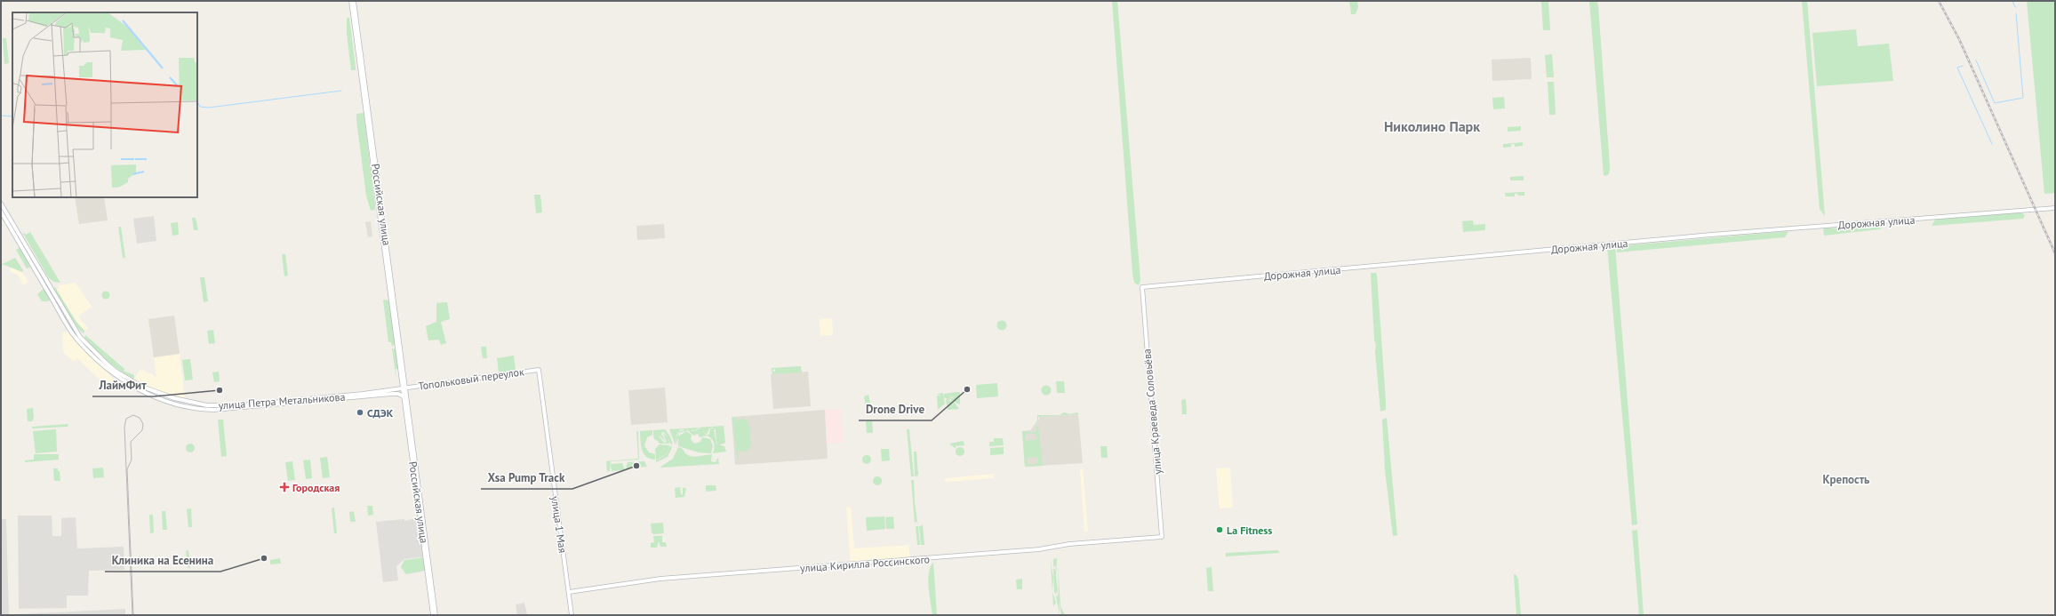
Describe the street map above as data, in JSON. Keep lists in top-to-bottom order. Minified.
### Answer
{"streets":{"main road":["Российская улица","Дорожная улица","Топольковый переулок","улица Петра Метальникова","улица Краеведа Соловьёва","улица 1 Мая","улица Кирилла Россинского"]},"crossings":[["Российская улица","Топольковый переулок"],["Российская улица","улица Петра Метальникова"],["Дорожная улица","улица Краеведа Соловьёва"],["Топольковый переулок","улица Петра Метальникова"],["Топольковый переулок","улица 1 Мая"],["улица Краеведа Соловьёва","улица Кирилла Россинского"],["улица 1 Мая","улица Кирилла Россинского"]],"districts":["Николино Парк","Крепость"],"places":{"other":["Drone Drive","ЛаймФит","СДЭК","Xsa Pump Track","La Fitness","Клиника на Есенина"],"health":["Городская"]}}
